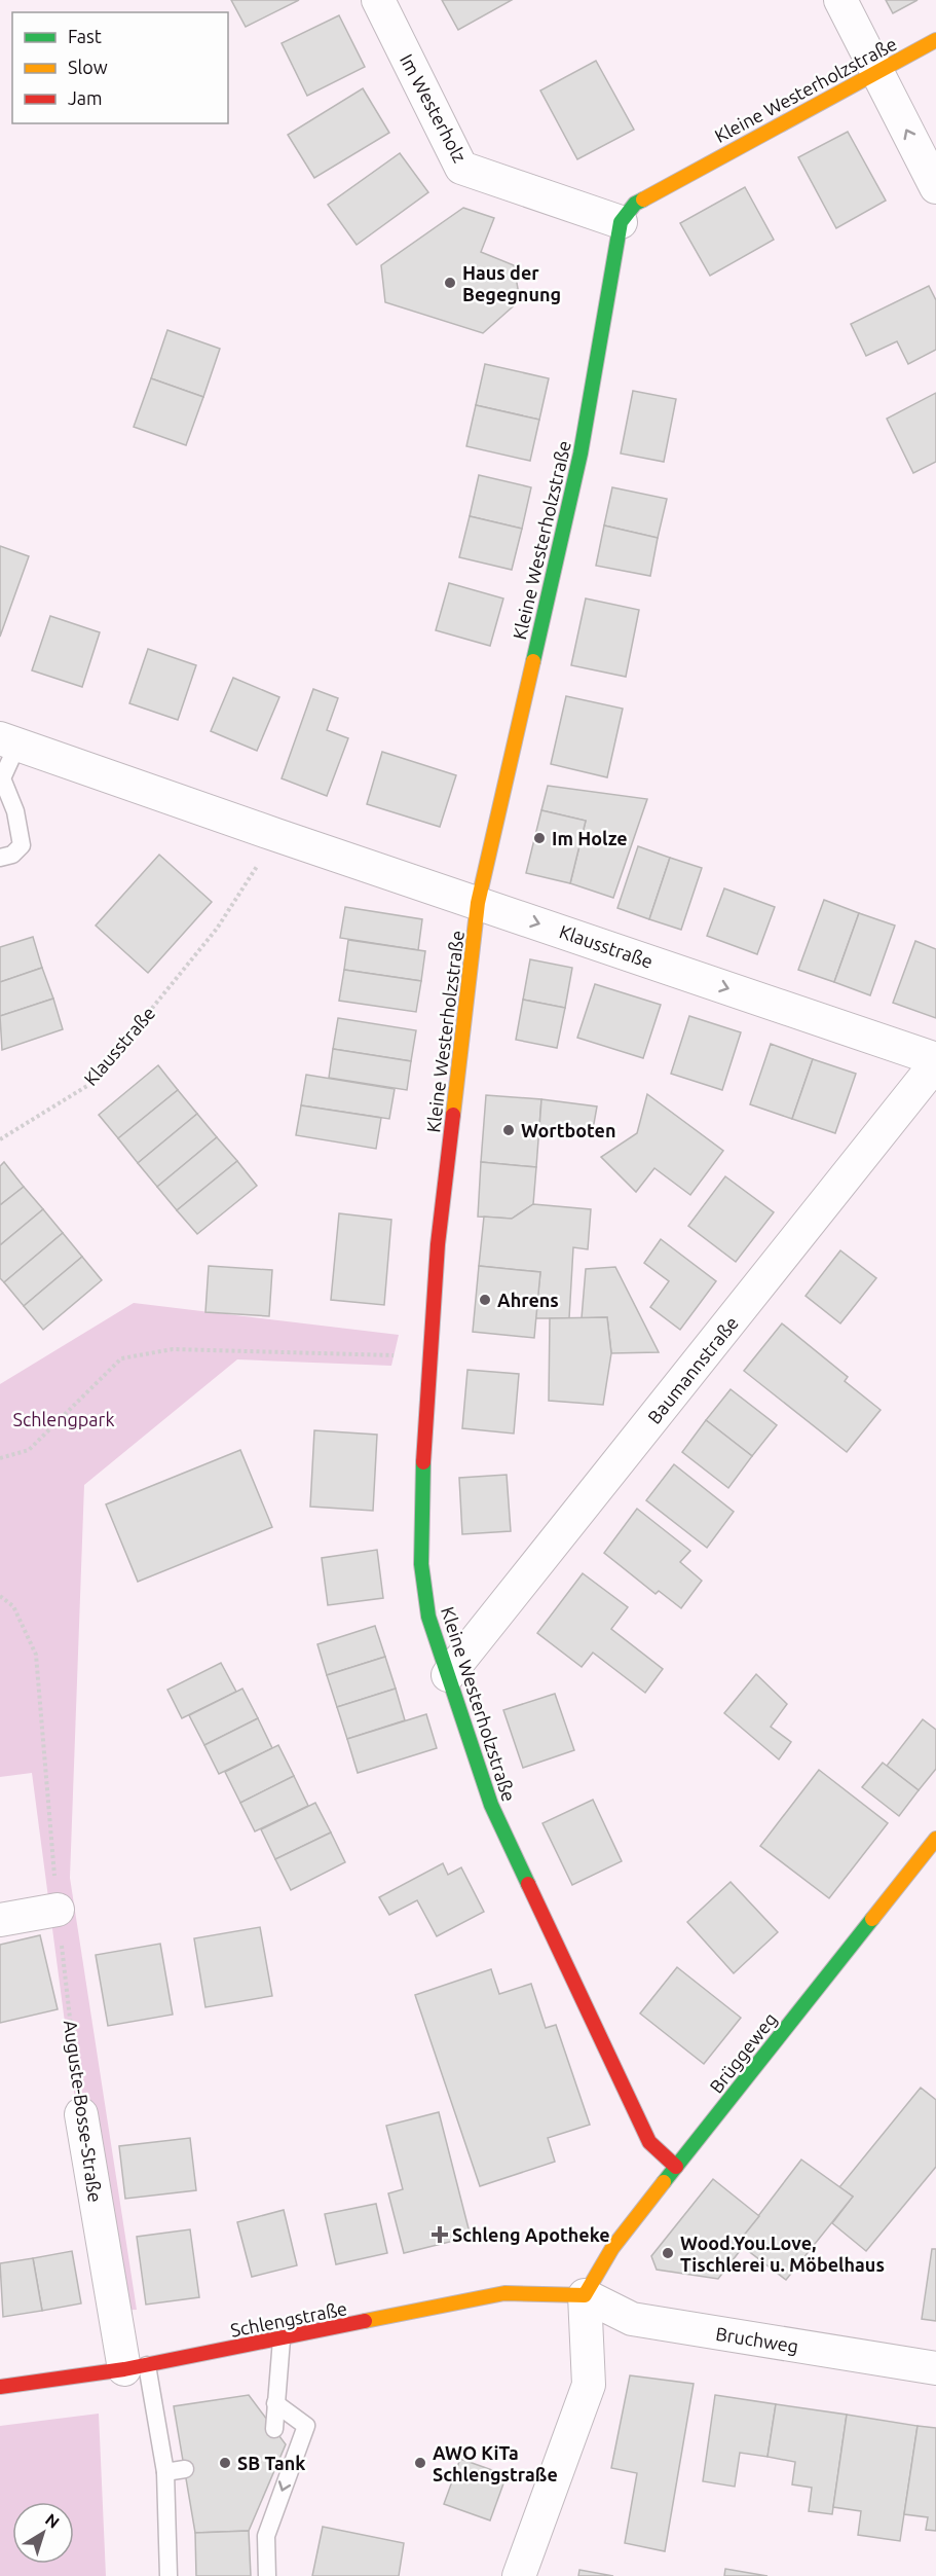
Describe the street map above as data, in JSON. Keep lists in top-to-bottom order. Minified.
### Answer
{"streets":{"street":["Kleine Westerholzstraße","Im Westerholz","Klausstraße","Baumannstraße","Brüggeweg","Auguste-Bosse-Straße","Schlengstraße","Bruchweg"]},"crossings":[["Kleine Westerholzstraße","Im Westerholz"],["Kleine Westerholzstraße","Klausstraße"],["Kleine Westerholzstraße","Baumannstraße"],["Kleine Westerholzstraße","Brüggeweg"],["Brüggeweg","Schlengstraße"],["Brüggeweg","Bruchweg"],["Auguste-Bosse-Straße","Schlengstraße"],["Schlengstraße","Bruchweg"]],"parks":["Schlengpark"],"places":{"other":["Haus der Begegnung","Im Holze","Wortboten","Ahrens","Wood.You.Love, Tischlerei u. Möbelhaus","SB Tank","AWO KiTa Schlengstraße"],"health":["Schleng Apotheke"]},"legend":["Fast","Slow","Jam"],"north":"top right"}
